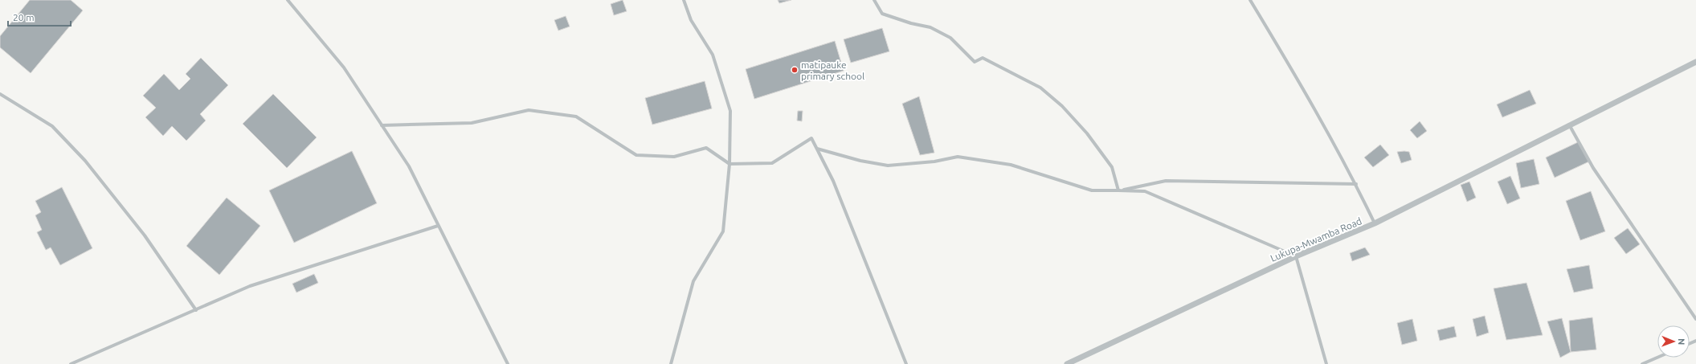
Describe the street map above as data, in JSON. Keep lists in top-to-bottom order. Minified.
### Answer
{"streets":{"street":["Lukupa-Mwamba Road"]},"places":["matipauke primary school"],"scale_bar":"20 m","north":"right"}
